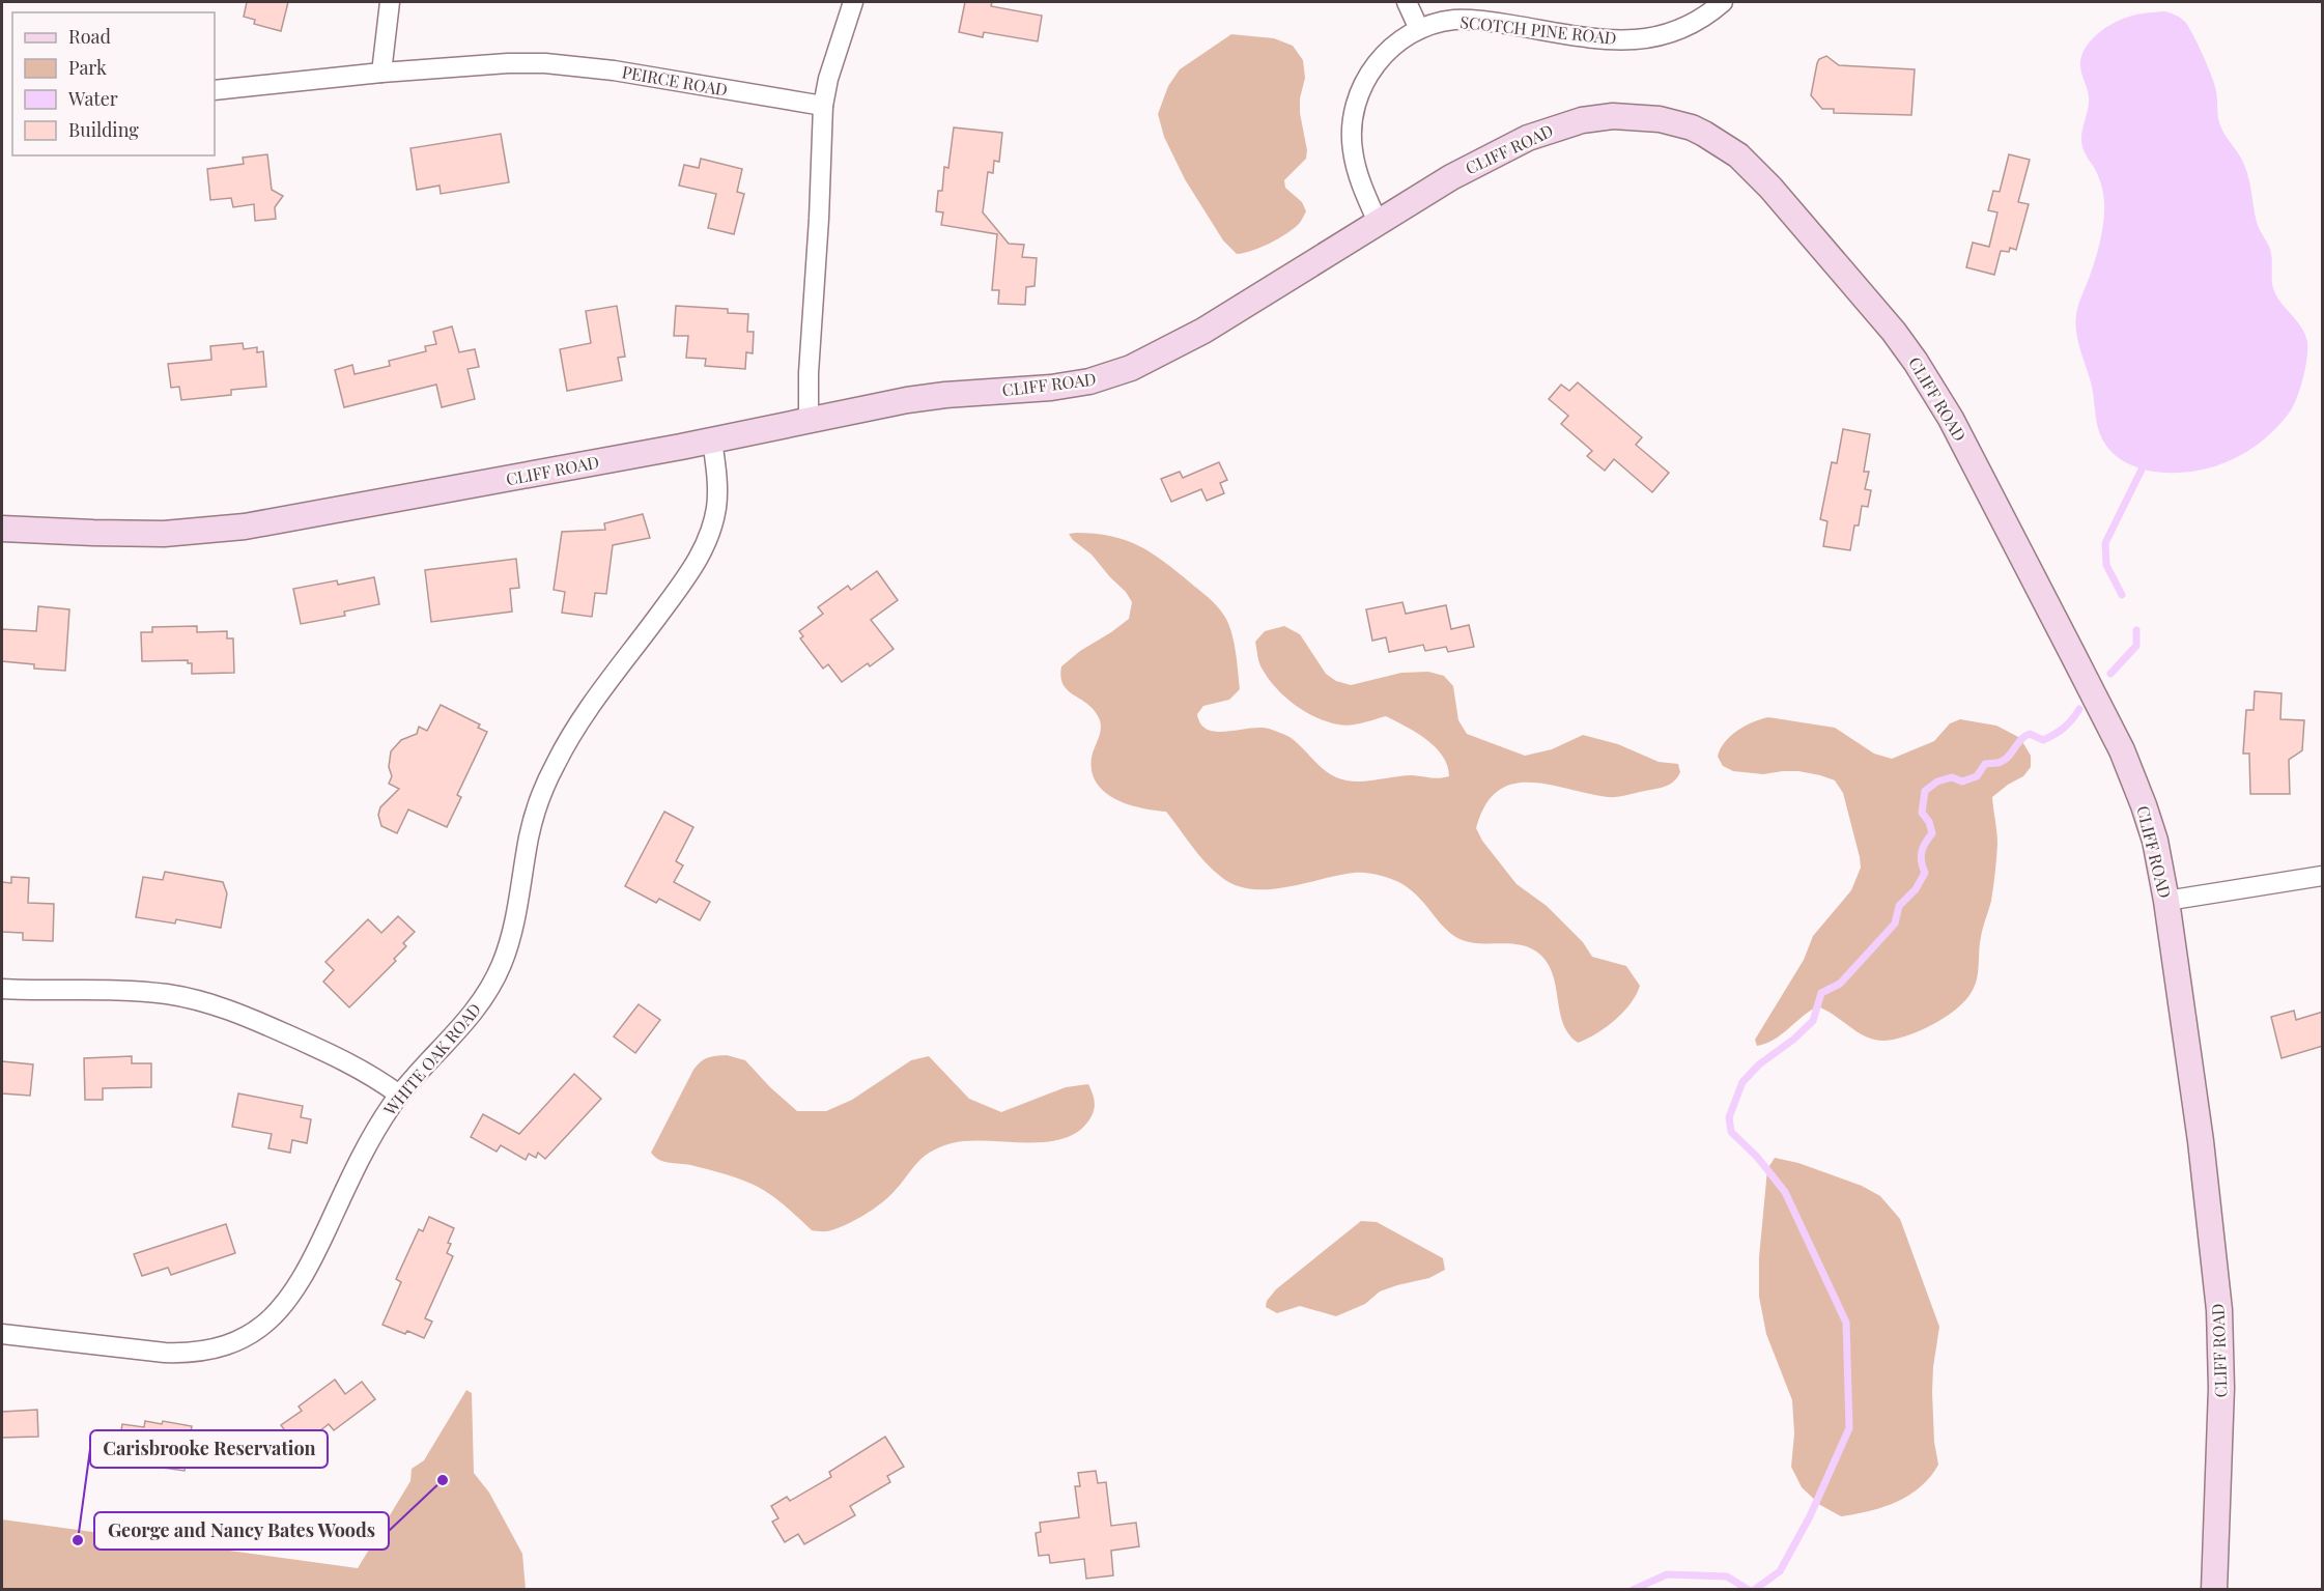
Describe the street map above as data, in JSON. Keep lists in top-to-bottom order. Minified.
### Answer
{"streets":{"street":["SCOTCH PINE ROAD","PEIRCE ROAD","CLIFF ROAD","WHITE OAK ROAD"]},"crossings":[["SCOTCH PINE ROAD","CLIFF ROAD"],["CLIFF ROAD","WHITE OAK ROAD"]],"places":["George and Nancy Bates Woods","Carisbrooke Reservation"],"legend":["Road","Park","Water","Building"]}
